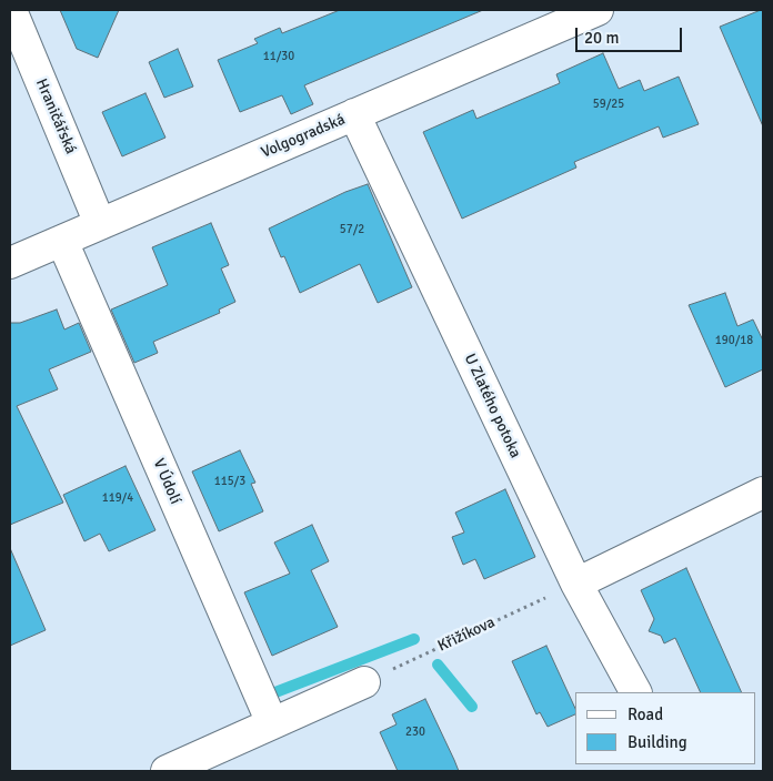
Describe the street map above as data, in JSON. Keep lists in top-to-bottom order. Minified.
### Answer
{"streets":{"street":["Hraničářská","Volgogradská","U Zlatého potoka","V Údolí"],"path":["Křižíkova"]},"crossings":[["Hraničářská","Volgogradská"],["Volgogradská","U Zlatého potoka"],["Volgogradská","V Údolí"],["U Zlatého potoka","Křižíkova"]],"house_numbers":["11/30","59/25","57/2","190/18","115/3","119/4","230"],"legend":["Road","Building"],"scale_bar":"20 m"}
